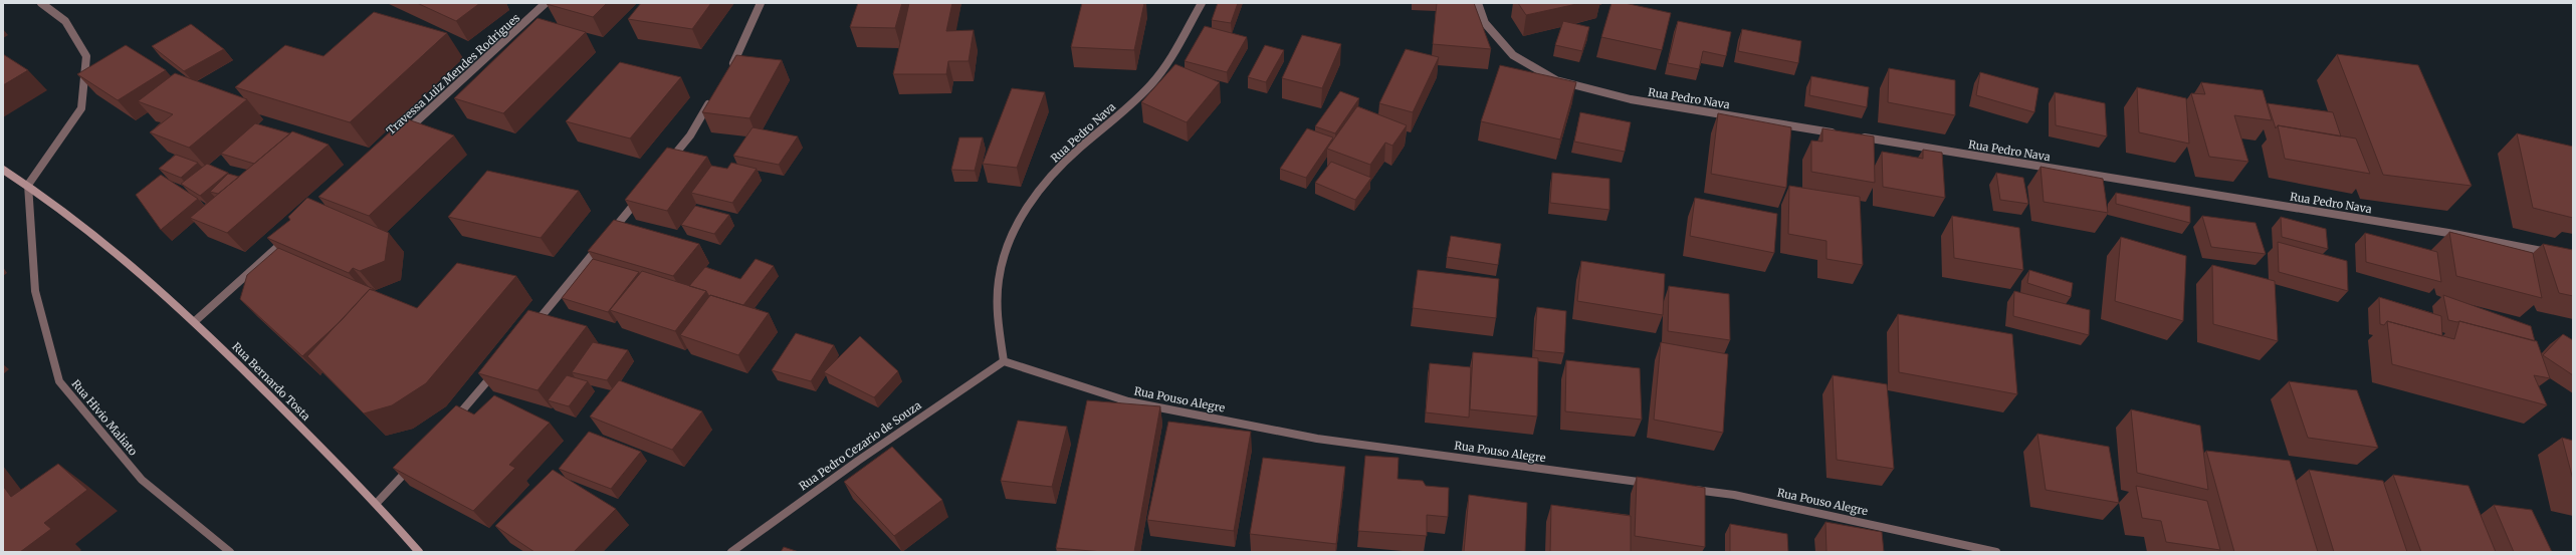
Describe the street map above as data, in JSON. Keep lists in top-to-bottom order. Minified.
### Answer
{"streets":{"street":["Travessa Luiz Mendes Rodrigues","Rua Pedro Nava","Rua Bernardo Tosta","Rua Pouso Alegre","Rua Hivio Maliato","Rua Pedro Cezario de Souza"]},"crossings":[["Rua Pedro Nava","Rua Pouso Alegre"],["Rua Pedro Nava","Rua Pedro Cezario de Souza"],["Rua Bernardo Tosta","Rua Hivio Maliato"],["Rua Pouso Alegre","Rua Pedro Cezario de Souza"]]}
